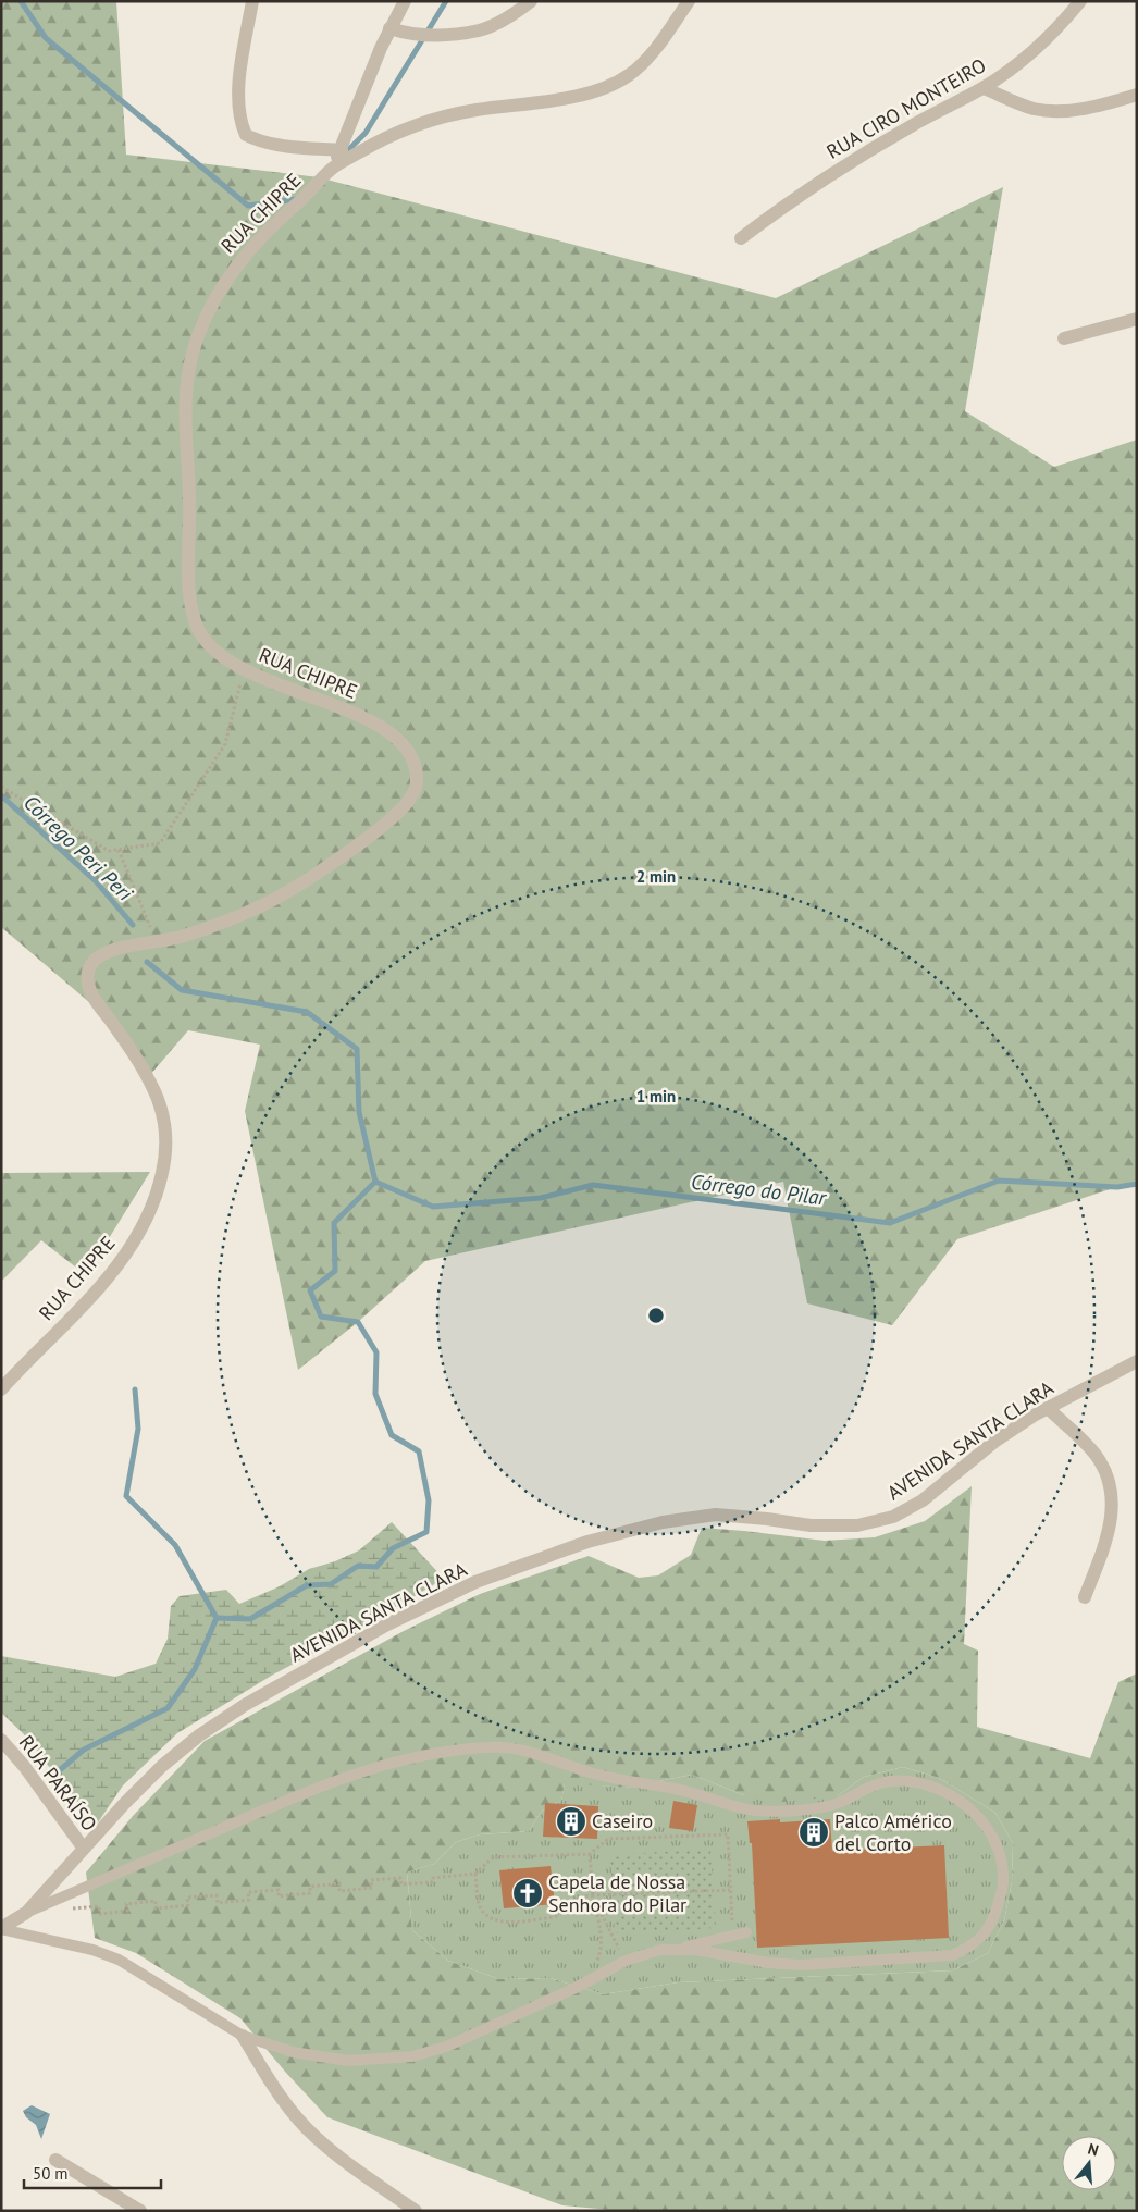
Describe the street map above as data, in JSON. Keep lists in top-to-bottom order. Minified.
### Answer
{"streets":{"street":["RUA CIRO MONTEIRO","RUA CHIPRE","AVENIDA SANTA CLARA","RUA PARAÍSO"]},"crossings":[["AVENIDA SANTA CLARA","RUA PARAÍSO"]],"water":["Córrego Peri Peri","Córrego do Pilar"],"places":{"building":["Caseiro","Palco Américo del Corto"],"church":["Capela de Nossa Senhora do Pilar"]},"scale_bar":"50 m","north":"top","rings":["2 min","1 min"]}
